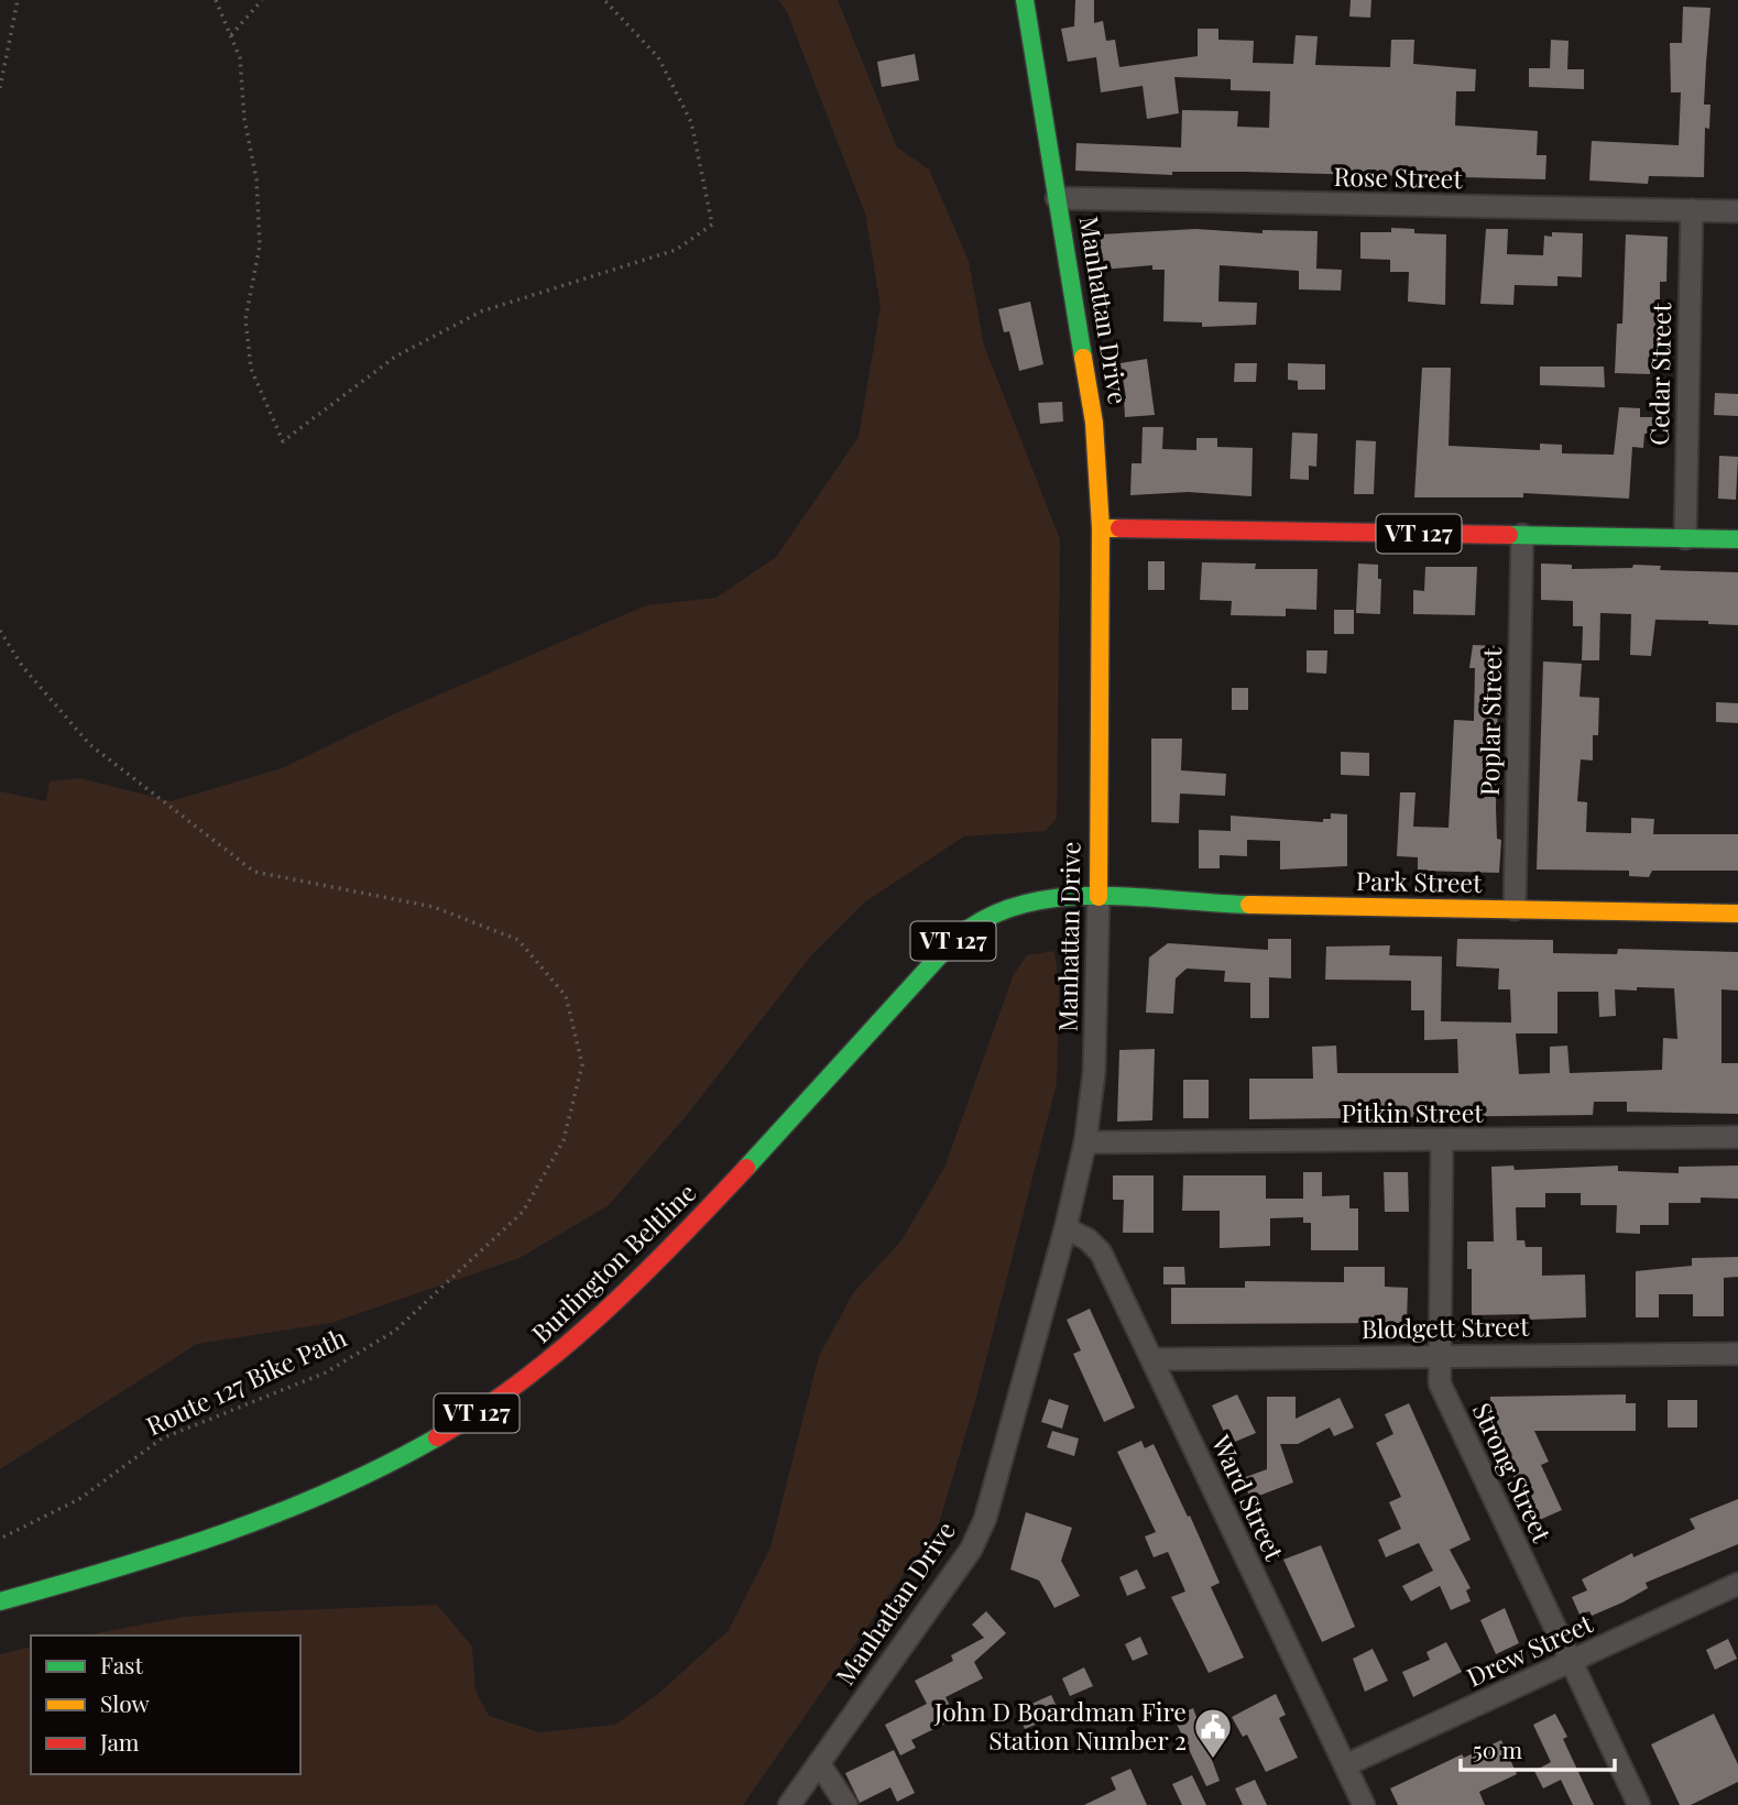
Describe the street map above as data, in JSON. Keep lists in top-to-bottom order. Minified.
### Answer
{"streets":{"main road":["Manhattan Drive","VT 127","Park Street","Burlington Beltline"],"street":["Rose Street","Cedar Street","Poplar Street","Pitkin Street","Blodgett Street","Strong Street","Ward Street","Drew Street"],"path":["Route 127 Bike Path"]},"crossings":[["Rose Street","Manhattan Drive"],["Rose Street","Cedar Street"],["Manhattan Drive","VT 127"],["Manhattan Drive","Park Street"],["Manhattan Drive","Pitkin Street"],["Manhattan Drive","Burlington Beltline"],["Manhattan Drive","Ward Street"],["Cedar Street","VT 127"],["VT 127","Poplar Street"],["Poplar Street","Park Street"],["Park Street","Burlington Beltline"],["Pitkin Street","Strong Street"],["Blodgett Street","Strong Street"],["Blodgett Street","Ward Street"],["Strong Street","Drew Street"],["Ward Street","Drew Street"]],"places":{"public building":["John D Boardman Fire Station Number 2"]},"legend":["Fast","Slow","Jam"],"scale_bar":"50 m"}
